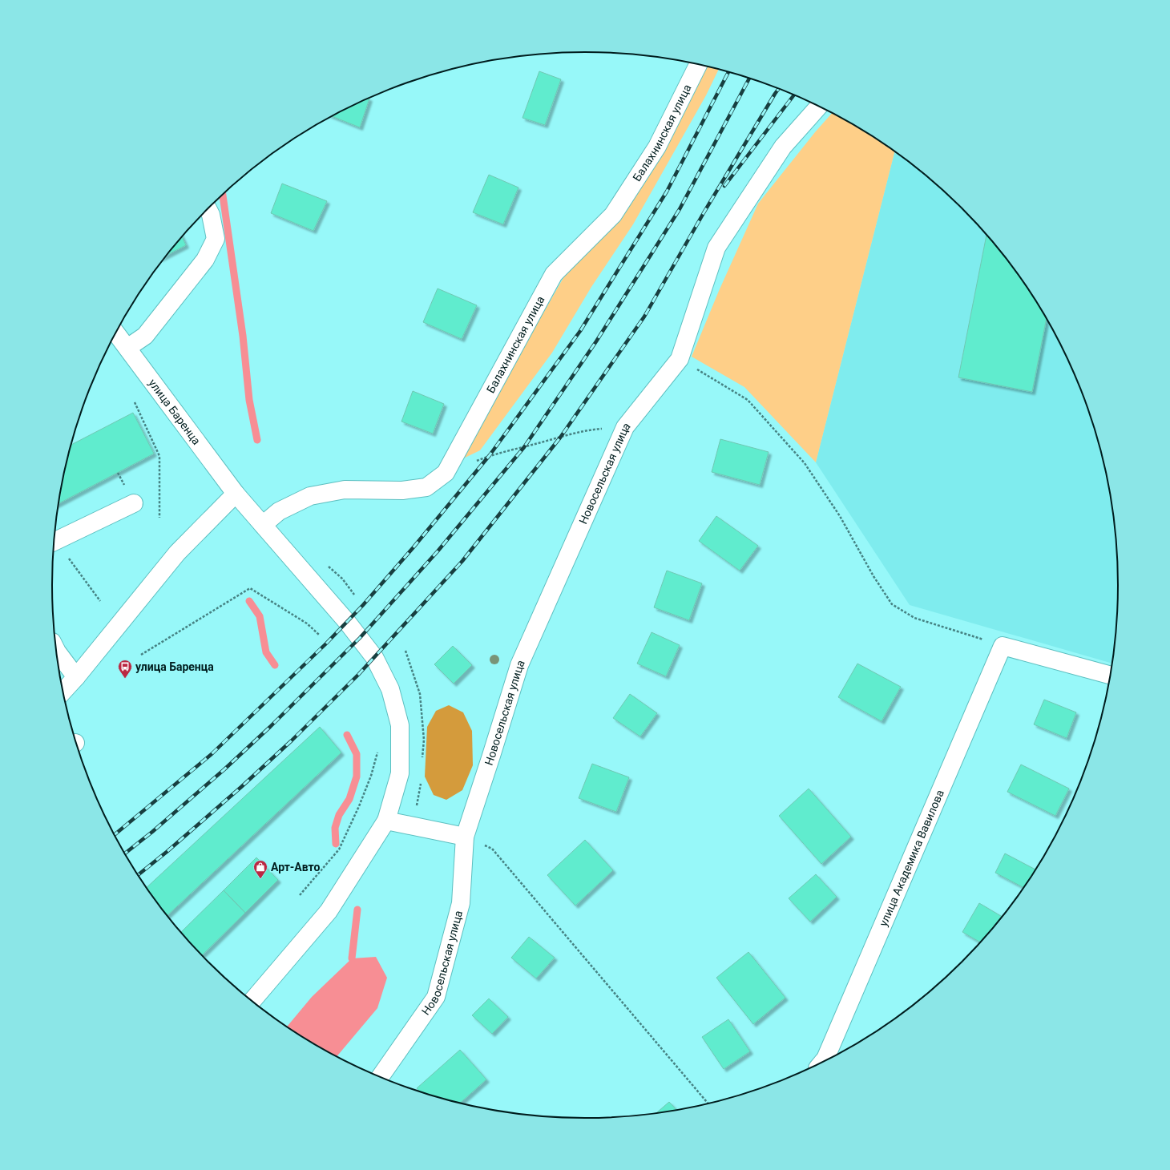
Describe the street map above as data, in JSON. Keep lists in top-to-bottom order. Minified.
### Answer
{"streets":{"street":["Балахнинская улица","улица Баренца","Новосельская улица","улица Академика Вавилова"]},"crossings":[["Балахнинская улица","улица Баренца"]],"places":{"bus stop":["улица Баренца"],"shop":["Арт-Авто"]}}
